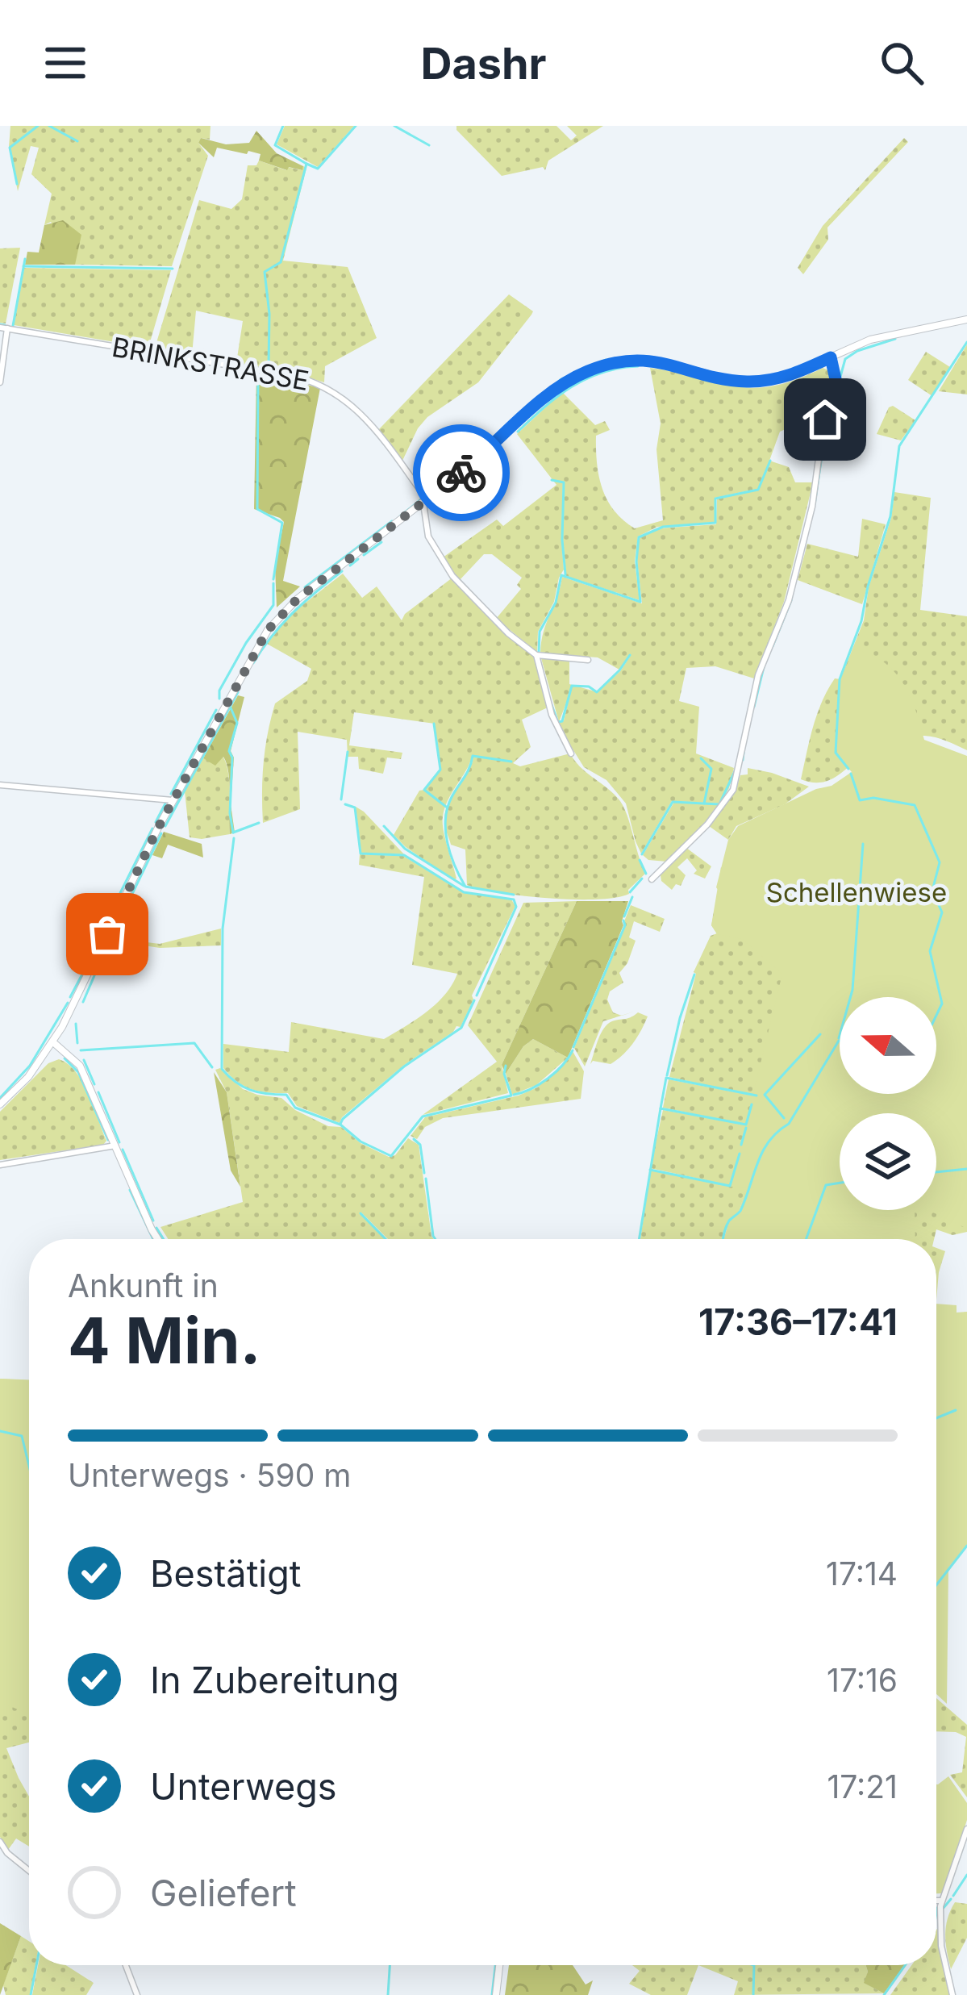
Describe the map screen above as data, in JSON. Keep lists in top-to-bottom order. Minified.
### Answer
{"streets":{"street":["BRINKSTRASSE"]},"parks":["Schellenwiese"],"north":"left","page":{"header":"Dashr","heading":["4 Min.","Ankunft in","17:36–17:41"],"bar":"Unterwegs · 590 m","list":[["Bestätigt","17:14"],["In Zubereitung","17:16"],["Unterwegs","17:21"],"Geliefert"]}}
